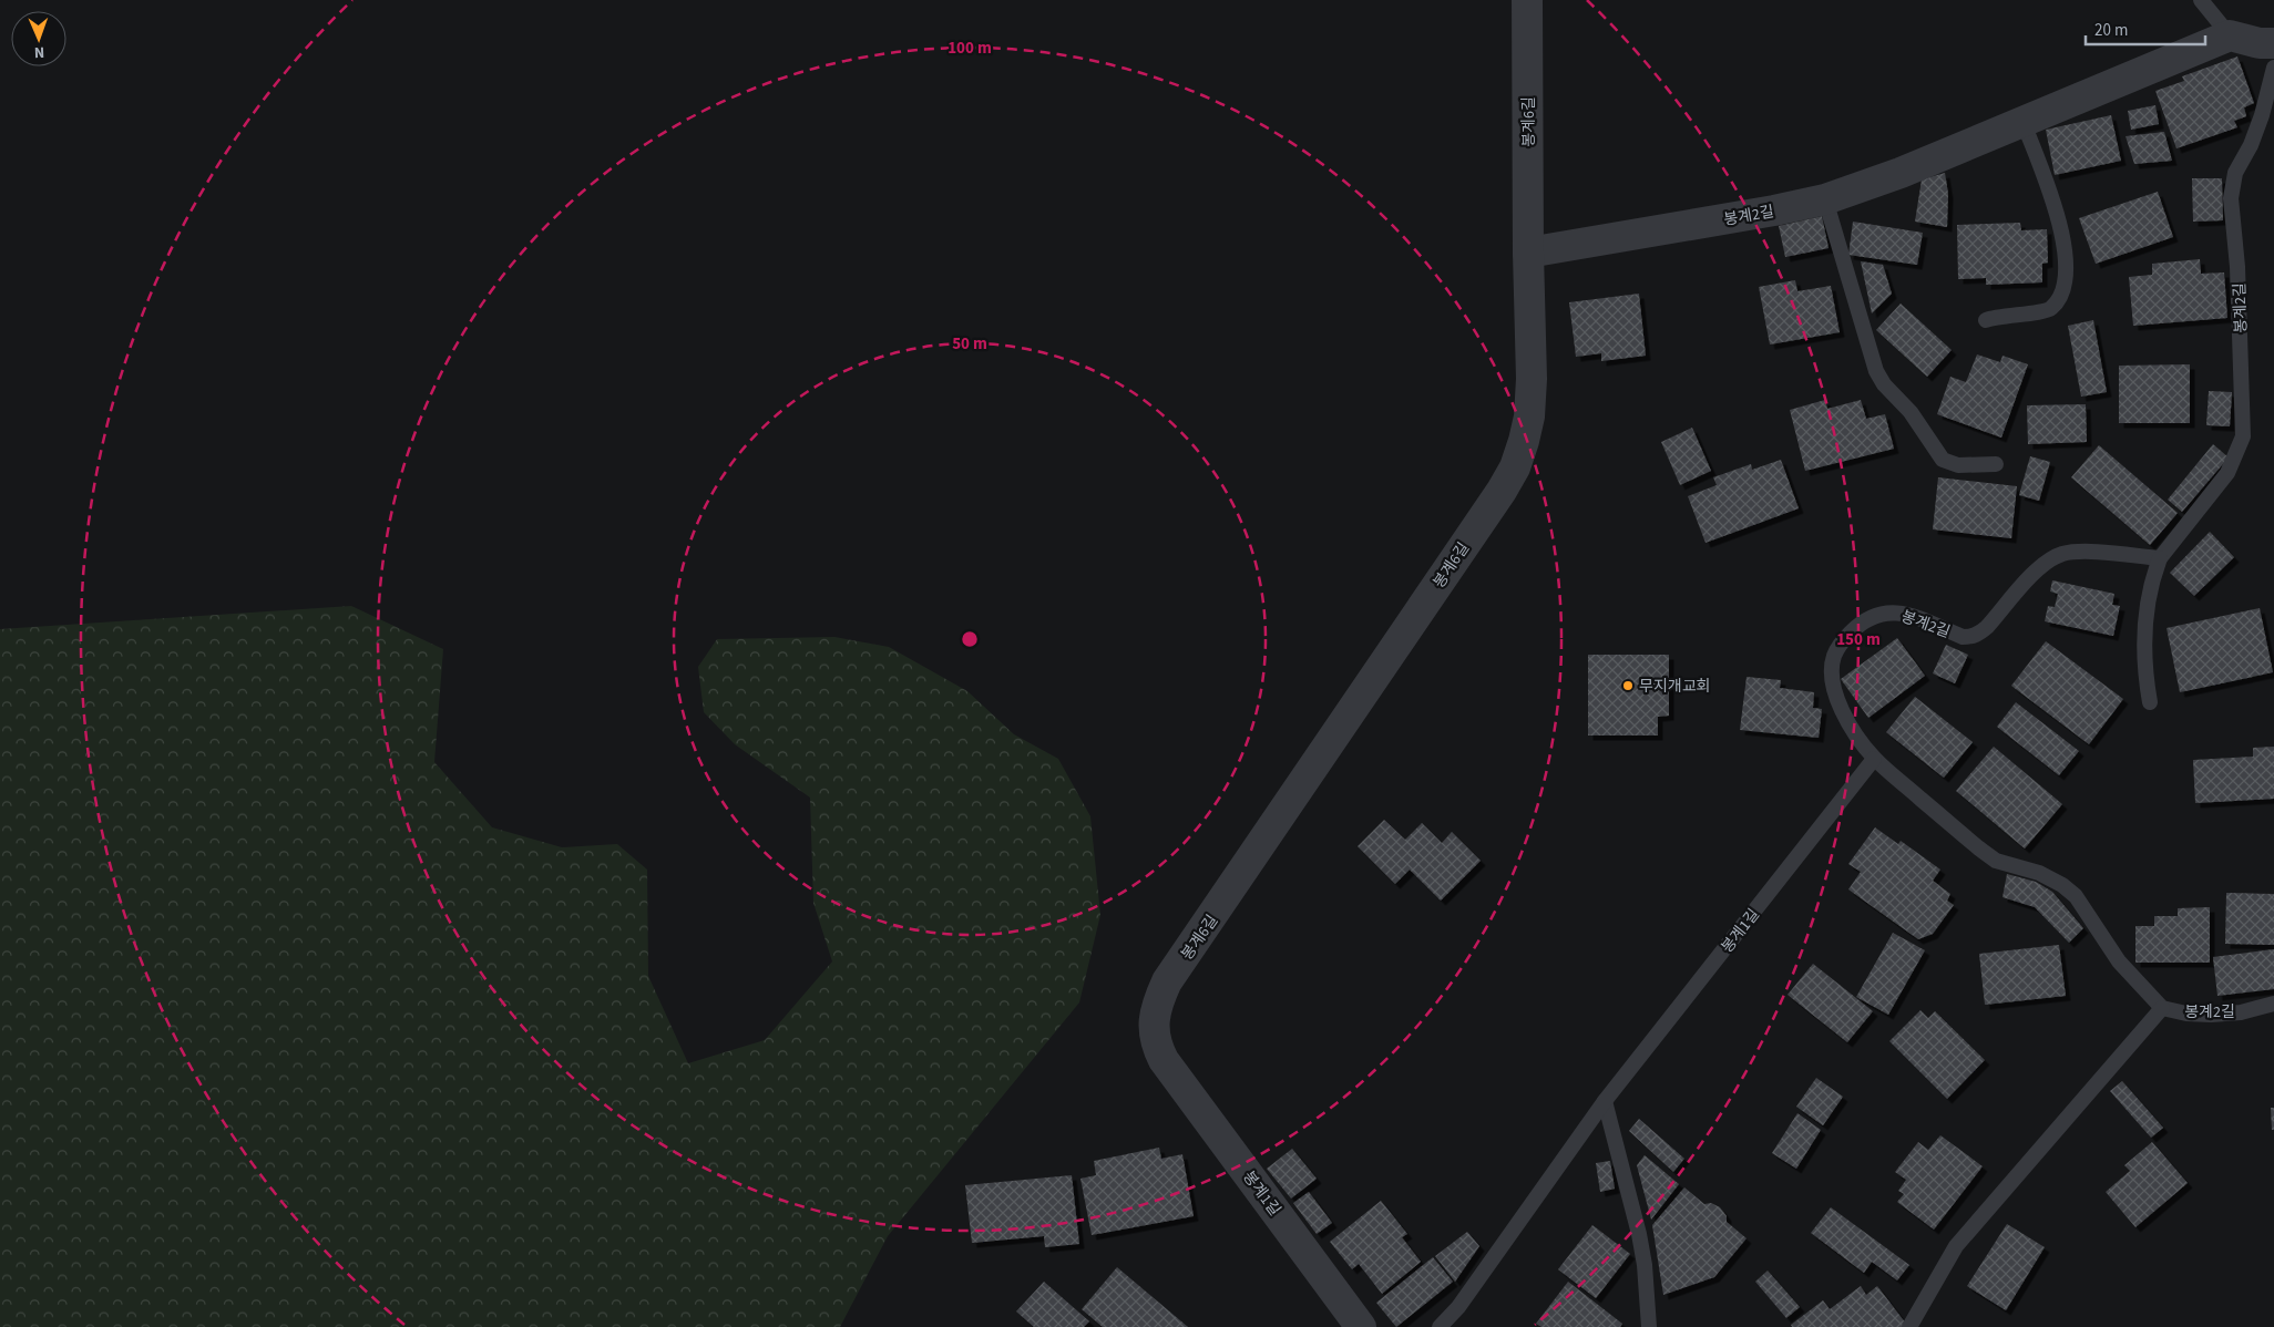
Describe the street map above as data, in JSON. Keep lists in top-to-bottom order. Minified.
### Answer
{"streets":{"street":["봉계6길","봉계2길","봉계1길"]},"crossings":[["봉계6길","봉계2길"],["봉계6길","봉계1길"],["봉계2길","봉계1길"]],"places":["무지개교회"],"scale_bar":"20 m","north":"bottom","rings":["100 m","50 m","150 m"]}
